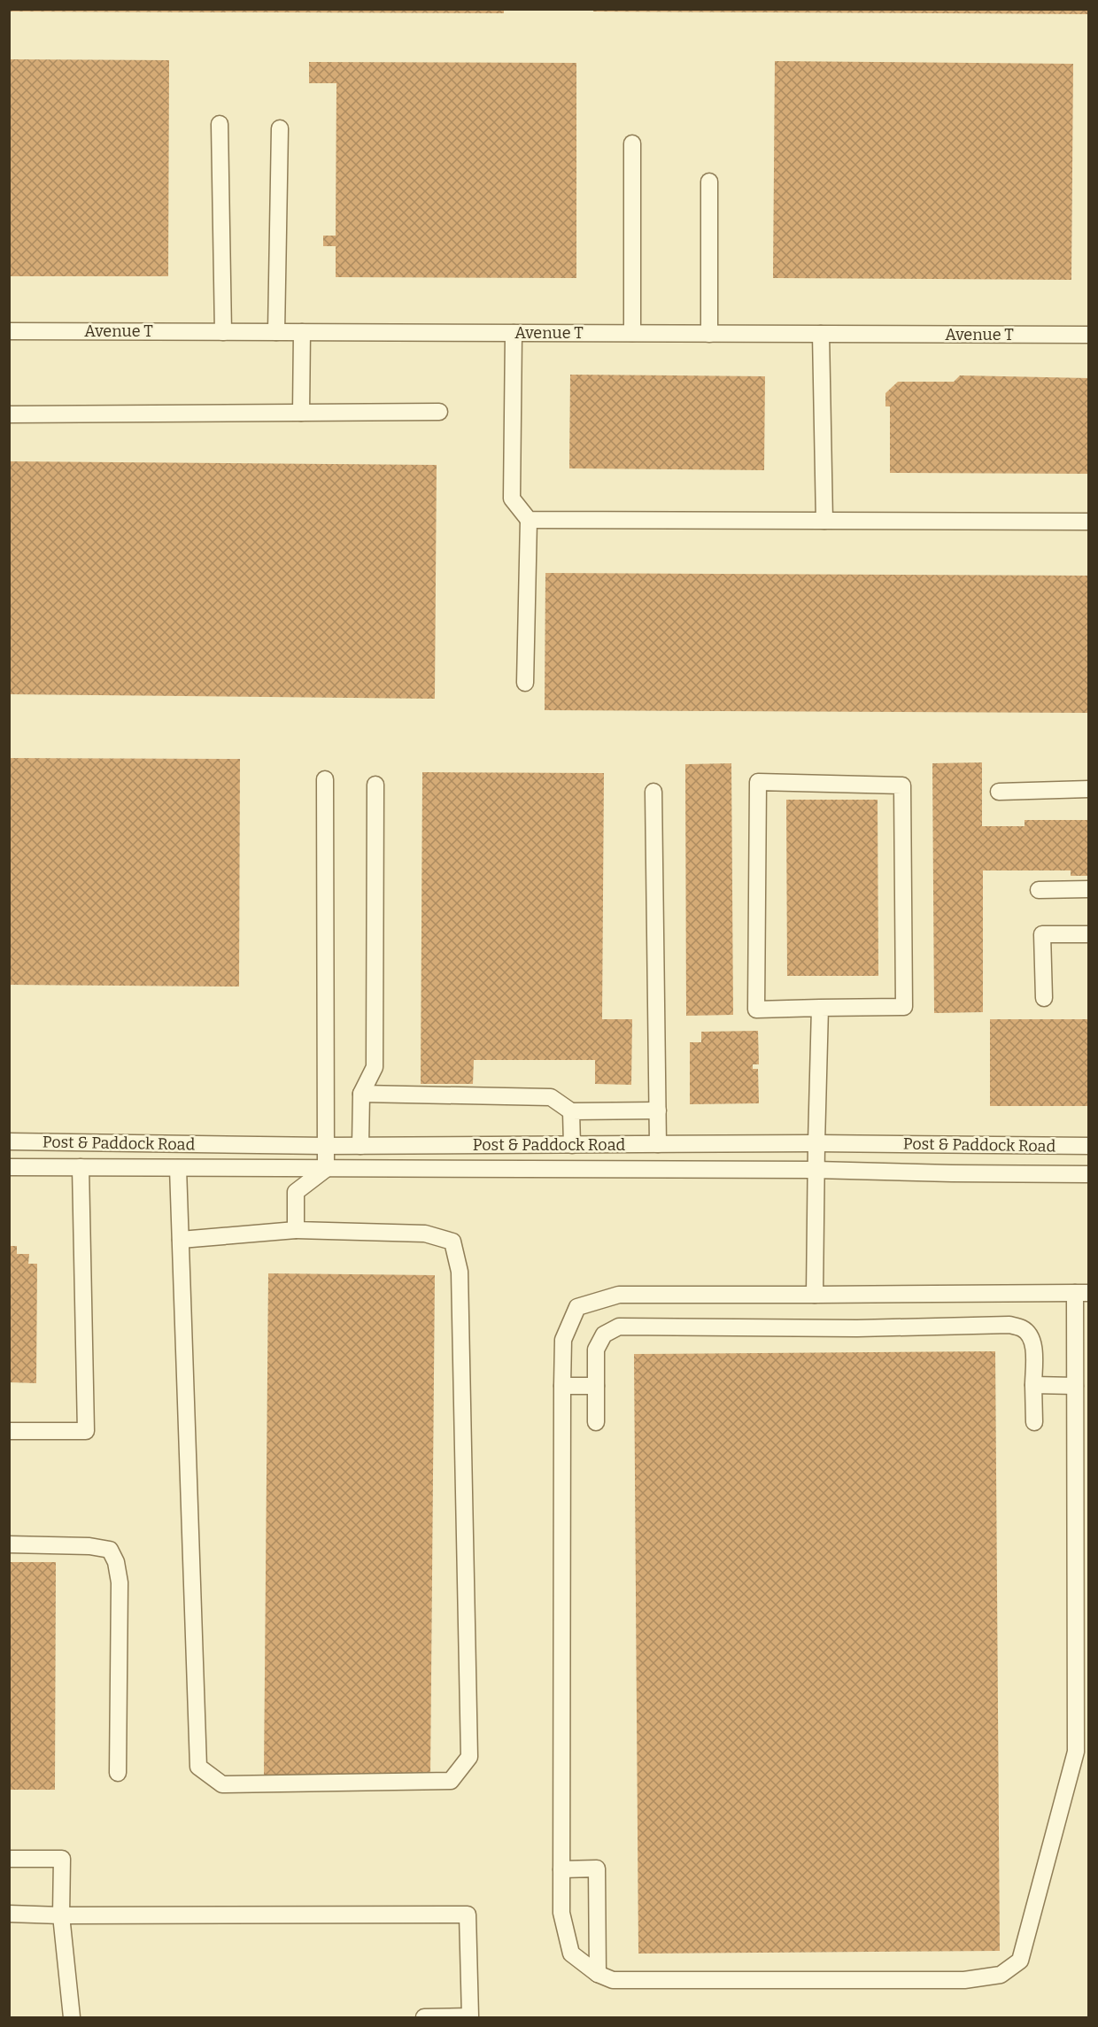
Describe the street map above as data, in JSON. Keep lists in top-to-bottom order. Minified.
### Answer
{"streets":{"street":["Avenue T","Post & Paddock Road"]}}
